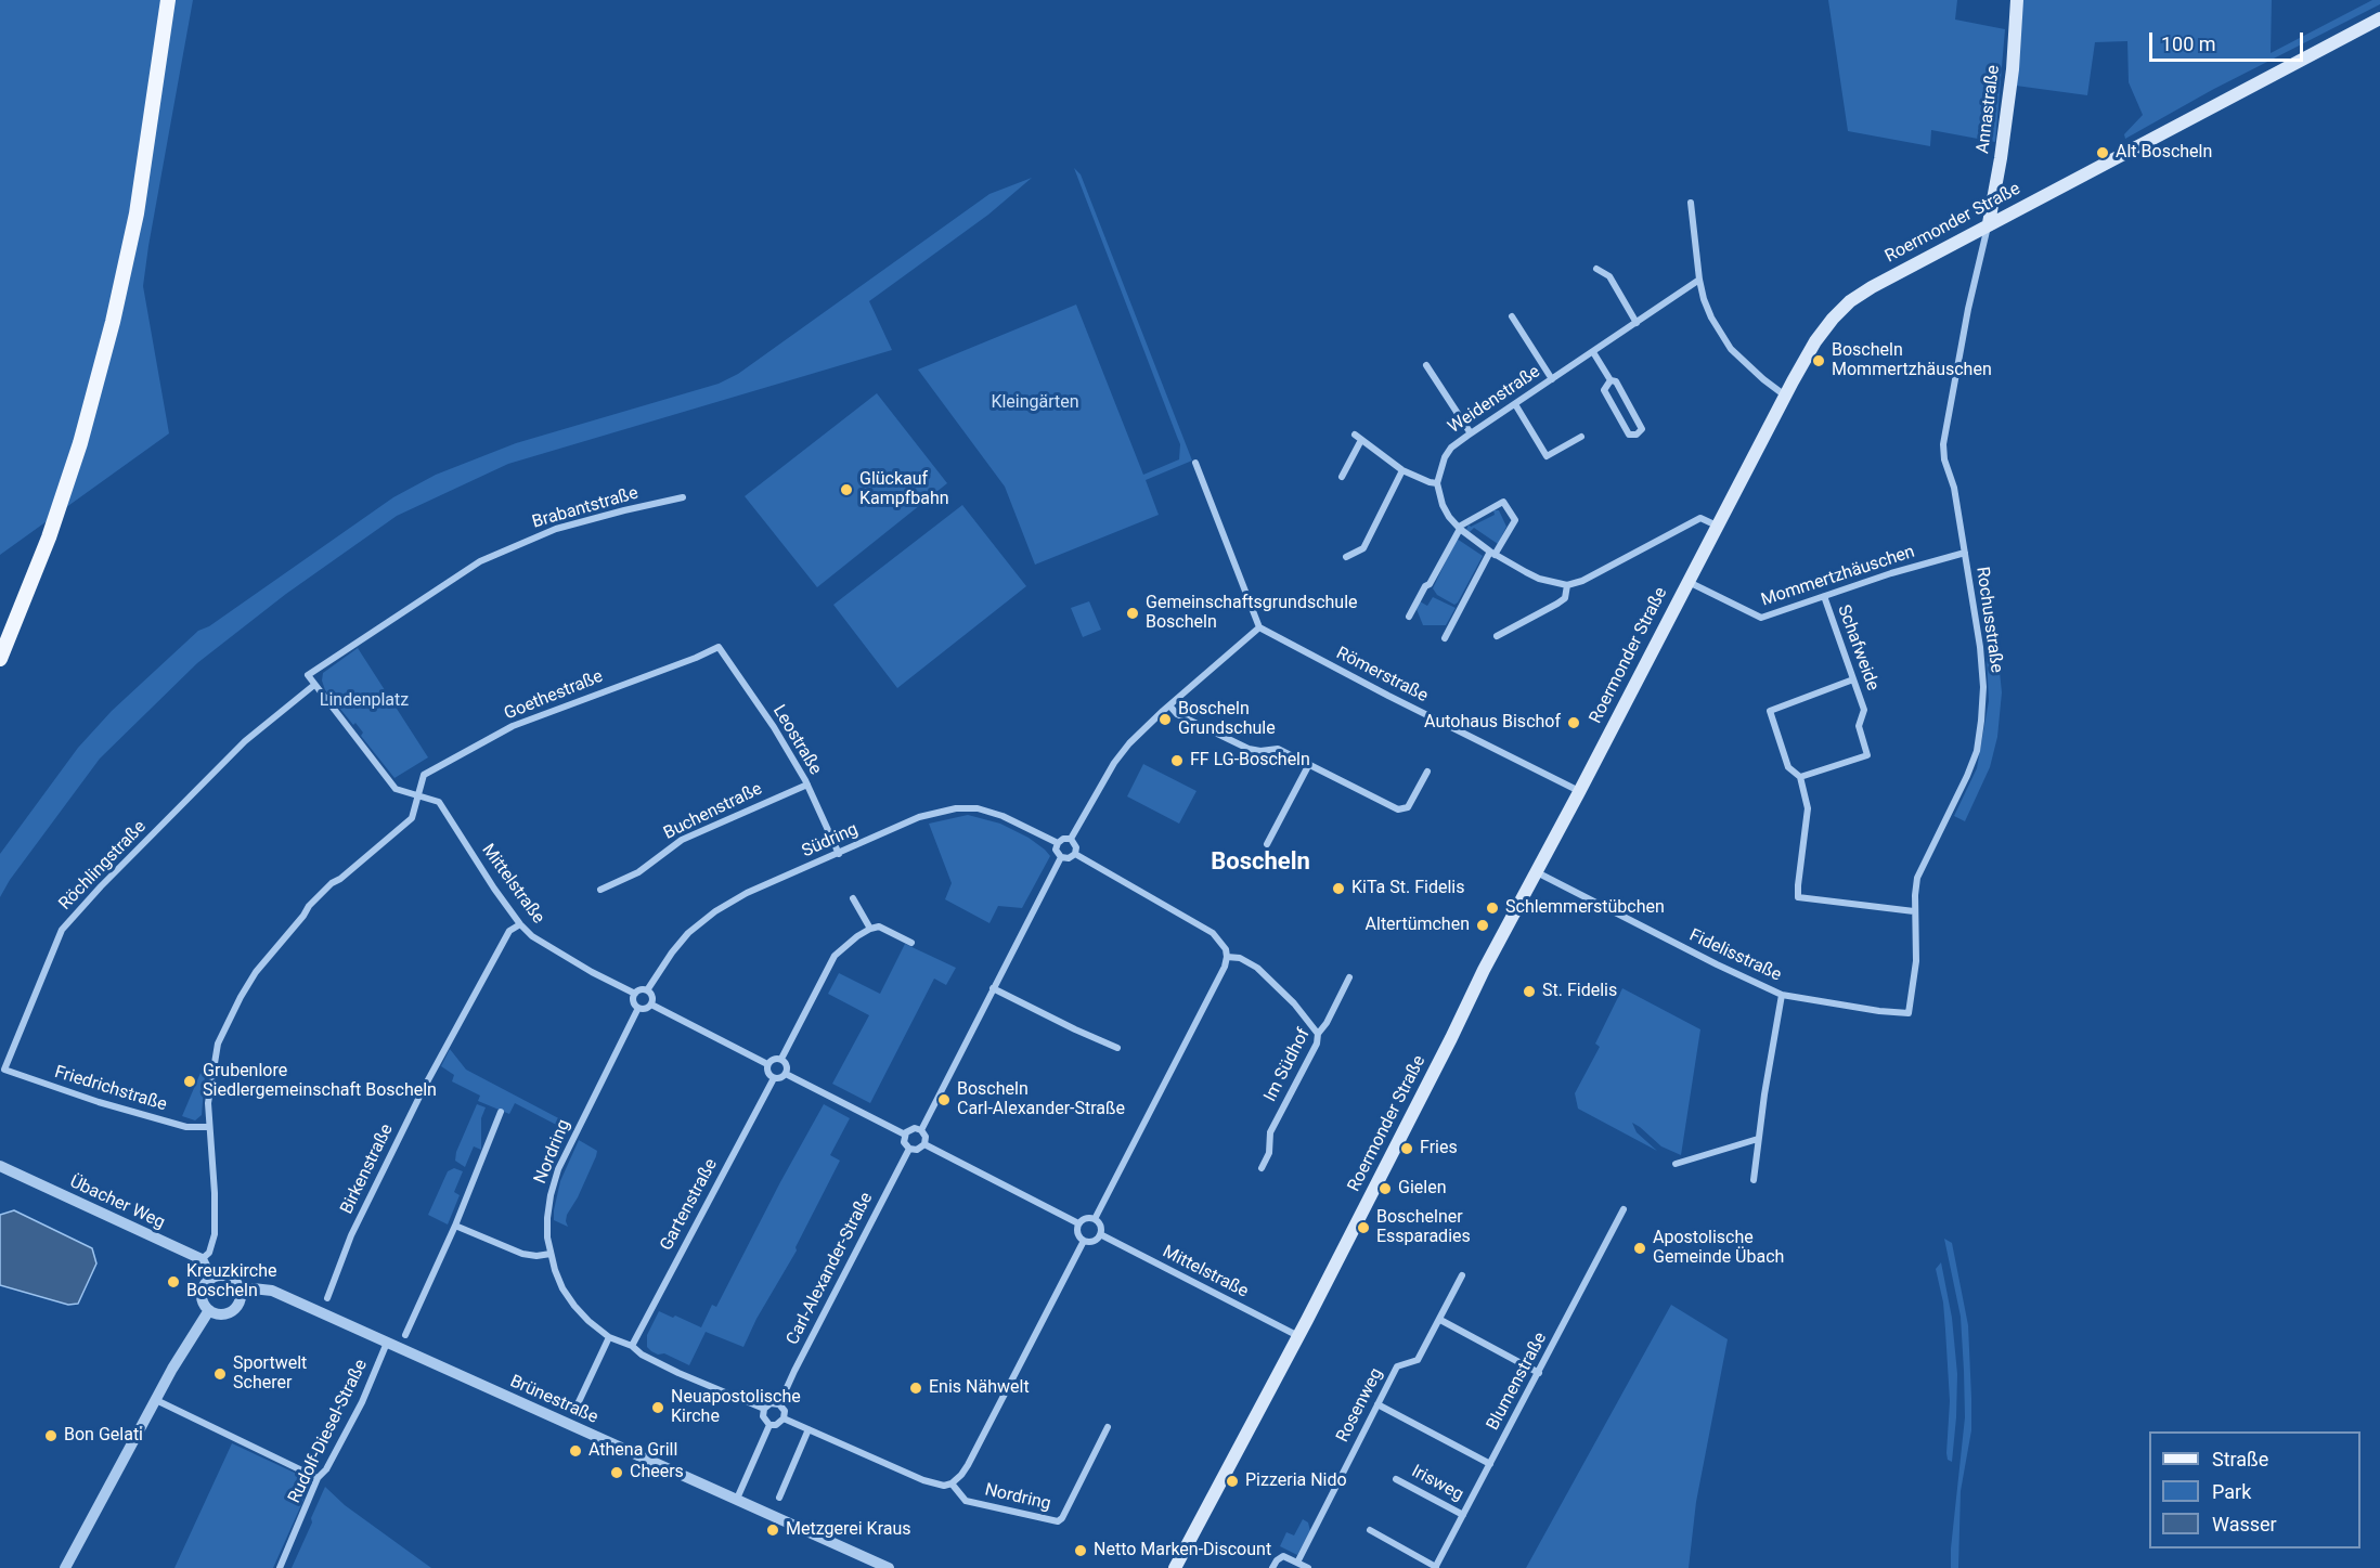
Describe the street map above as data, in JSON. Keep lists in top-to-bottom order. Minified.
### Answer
{"streets":{"main road":["Annastraße","Roermonder Straße"],"street":["Weidenstraße","Brabantstraße","Mommertzhäuschen","Rochusstraße","Schafweide","Römerstraße","Goethestraße","Leostraße","Buchenstraße","Südring","Röchlingstraße","Mittelstraße","Fidelisstraße","Im Südhof","Friedrichstraße","Nordring","Birkenstraße","Übacher Weg","Gartenstraße","Carl-Alexander-Straße","Blumenstraße","Brünestraße","Rosenweg","Rudolf-Diesel-Straße","Irisweg"]},"crossings":[["Annastraße","Roermonder Straße"],["Annastraße","Rochusstraße"],["Roermonder Straße","Mommertzhäuschen"],["Roermonder Straße","Rochusstraße"],["Roermonder Straße","Römerstraße"],["Roermonder Straße","Mittelstraße"],["Roermonder Straße","Fidelisstraße"],["Brabantstraße","Röchlingstraße"],["Mommertzhäuschen","Rochusstraße"],["Mommertzhäuschen","Schafweide"],["Rochusstraße","Fidelisstraße"],["Goethestraße","Leostraße"],["Goethestraße","Mittelstraße"],["Goethestraße","Friedrichstraße"],["Goethestraße","Übacher Weg"],["Leostraße","Buchenstraße"],["Leostraße","Südring"],["Südring","Mittelstraße"],["Südring","Nordring"],["Röchlingstraße","Friedrichstraße"],["Mittelstraße","Nordring"],["Mittelstraße","Birkenstraße"],["Nordring","Gartenstraße"],["Nordring","Carl-Alexander-Straße"],["Blumenstraße","Irisweg"],["Brünestraße","Rudolf-Diesel-Straße"]],"districts":["Boscheln"],"parks":["Kleingärten","Lindenplatz"],"places":["Alt Boscheln","Boscheln Mommertzhäuschen","Glückauf Kampfbahn","Gemeinschaftsgrundschule Boscheln","Boscheln Grundschule","Autohaus Bischof","FF LG-Boscheln","KiTa St. Fidelis","Schlemmerstübchen","Altertümchen","St. Fidelis","Grubenlore Siedlergemeinschaft Boscheln","Boscheln Carl-Alexander-Straße","Fries","Gielen","Boschelner Essparadies","Apostolische Gemeinde Übach","Kreuzkirche Boscheln","Sportwelt Scherer","Enis Nähwelt","Neuapostolische Kirche","Bon Gelati","Athena Grill","Cheers","Pizzeria Nido","Metzgerei Kraus","Netto Marken-Discount"],"legend":["Straße","Park","Wasser"],"scale_bar":"100 m"}
